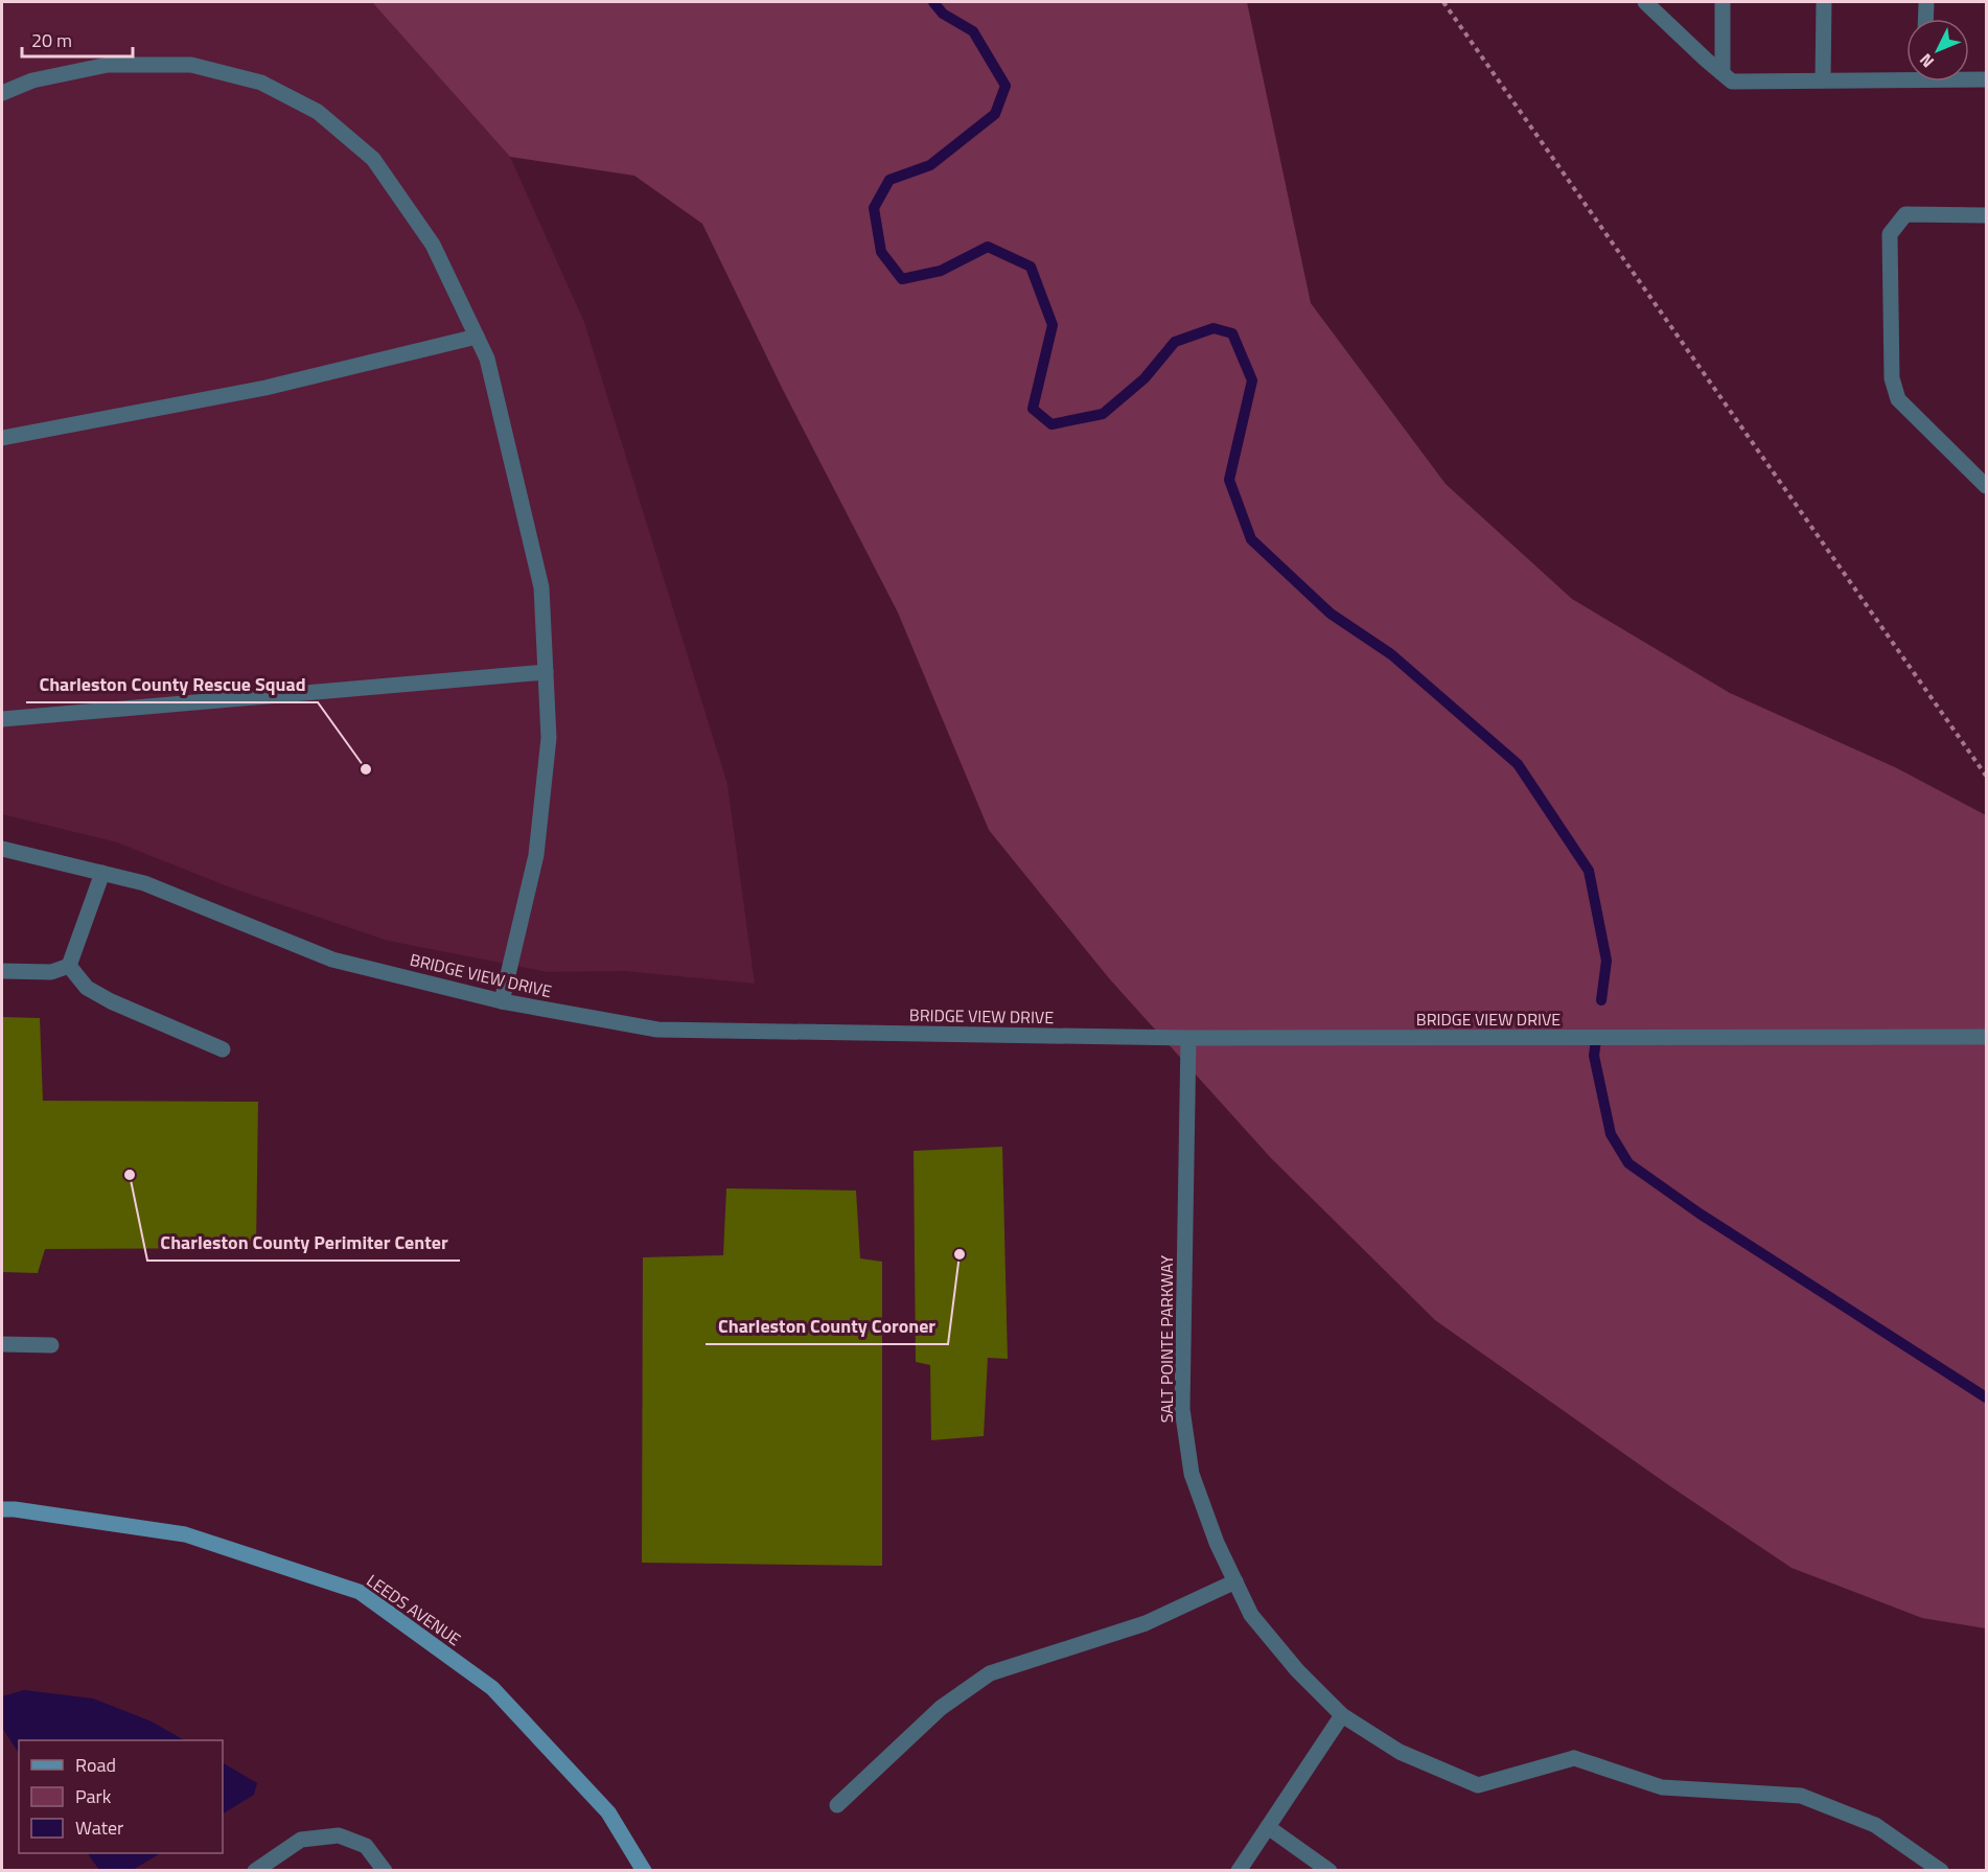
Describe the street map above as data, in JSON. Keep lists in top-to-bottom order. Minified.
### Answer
{"streets":{"street":["BRIDGE VIEW DRIVE","SALT POINTE PARKWAY","LEEDS AVENUE"]},"crossings":[["BRIDGE VIEW DRIVE","SALT POINTE PARKWAY"]],"places":["Charleston County Rescue Squad","Charleston County Perimiter Center","Charleston County Coroner"],"legend":["Road","Park","Water"],"scale_bar":"20 m","north":"bottom left"}
